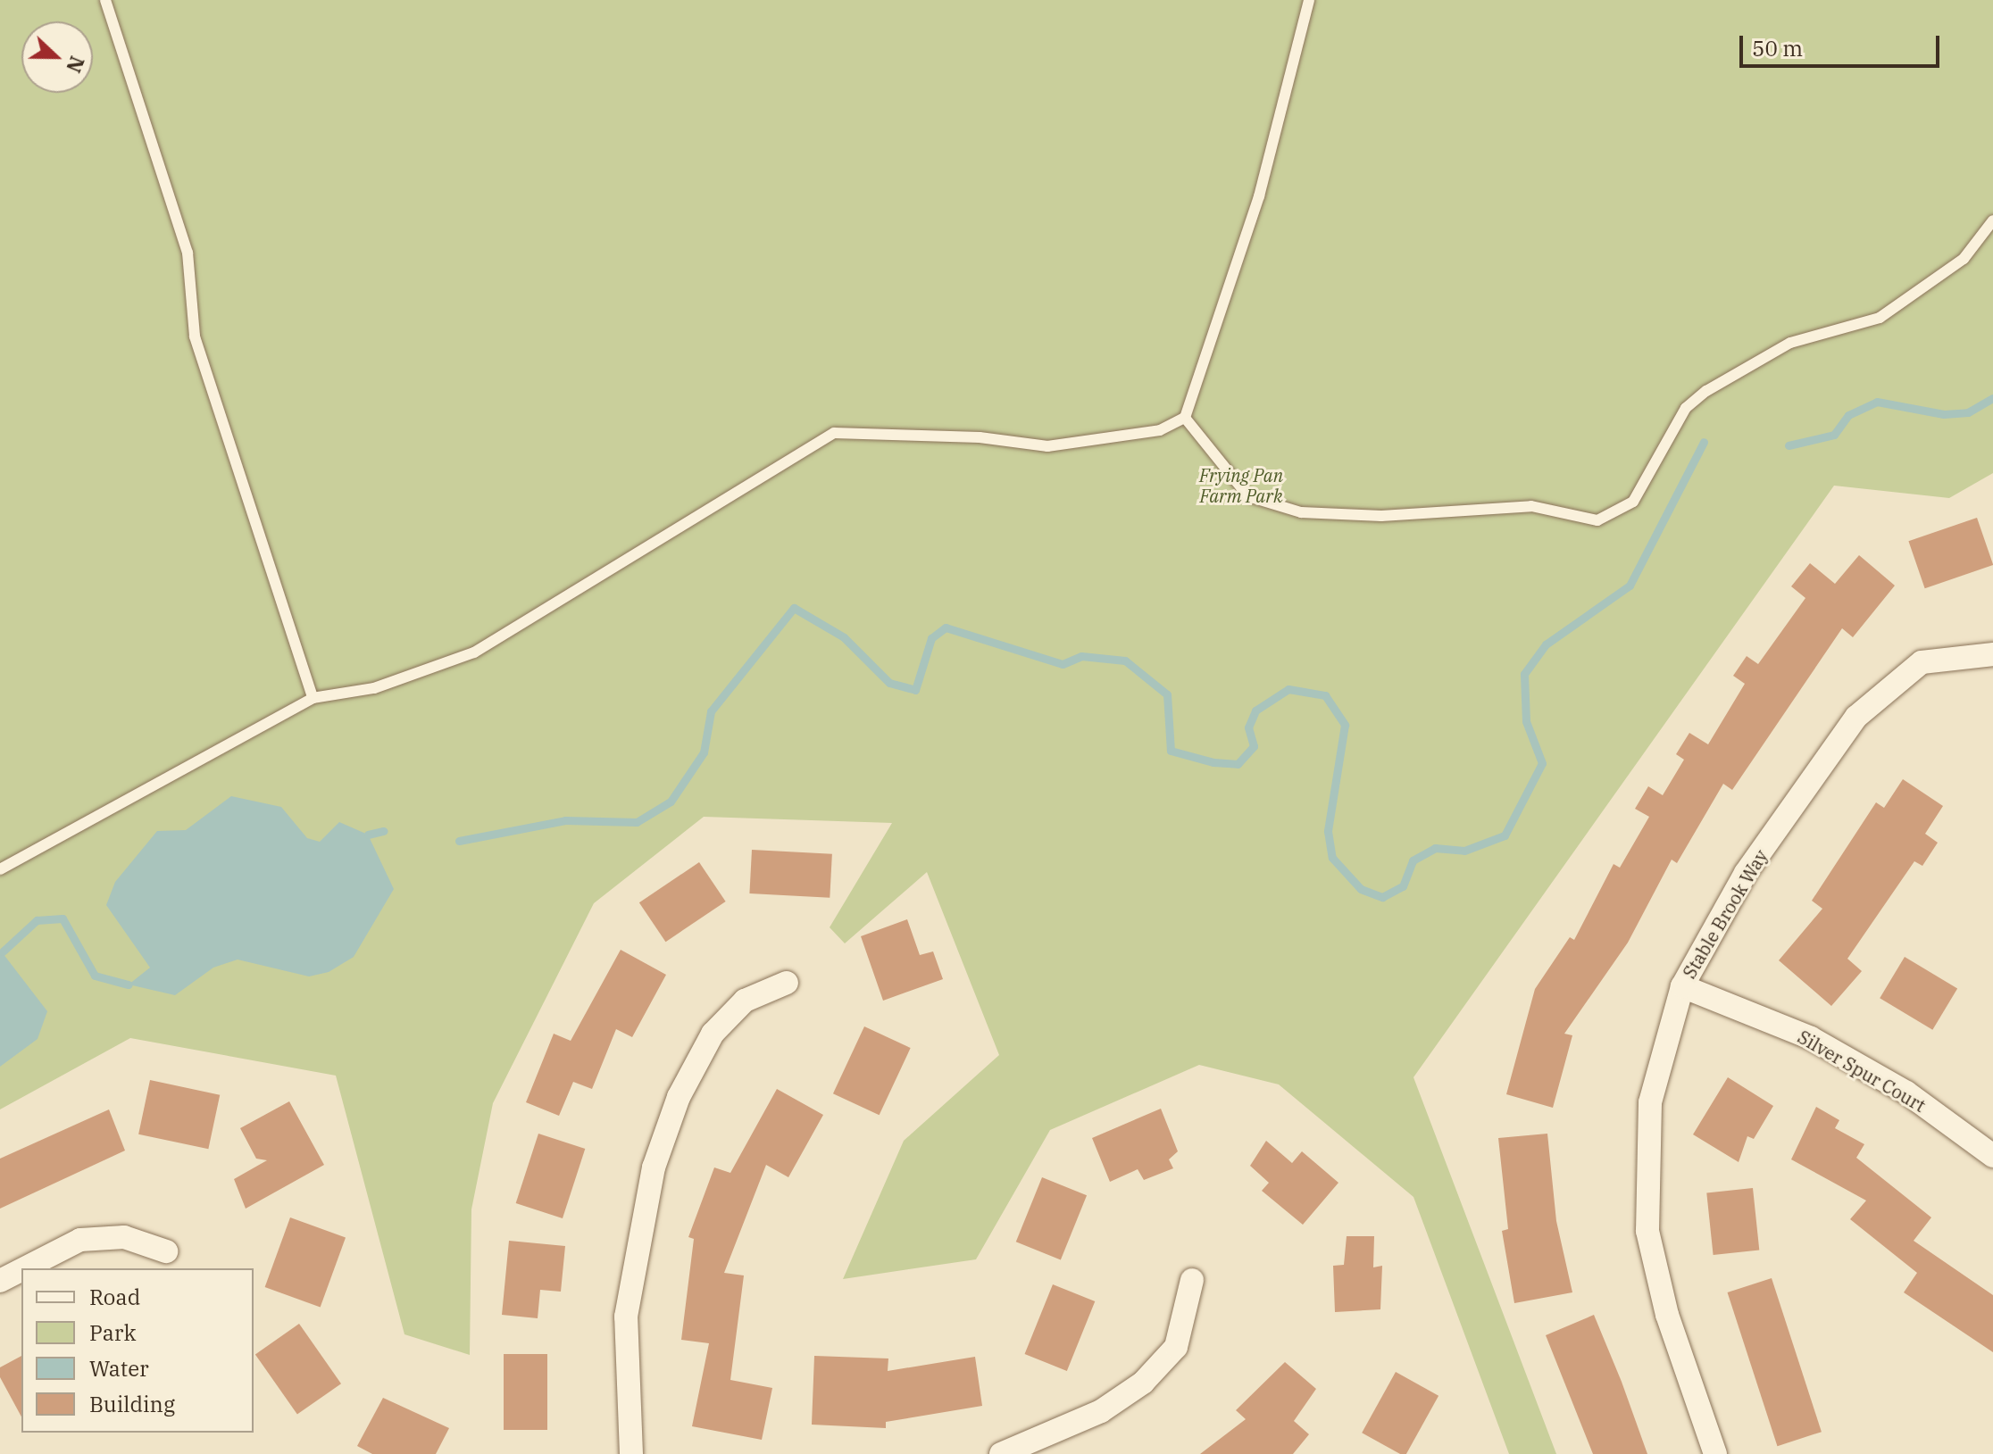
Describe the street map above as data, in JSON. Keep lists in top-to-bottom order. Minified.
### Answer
{"streets":{"street":["Stable Brook Way","Silver Spur Court"]},"crossings":[["Stable Brook Way","Silver Spur Court"]],"parks":["Frying Pan Farm Park"],"legend":["Road","Park","Water","Building"],"scale_bar":"50 m","north":"right"}
